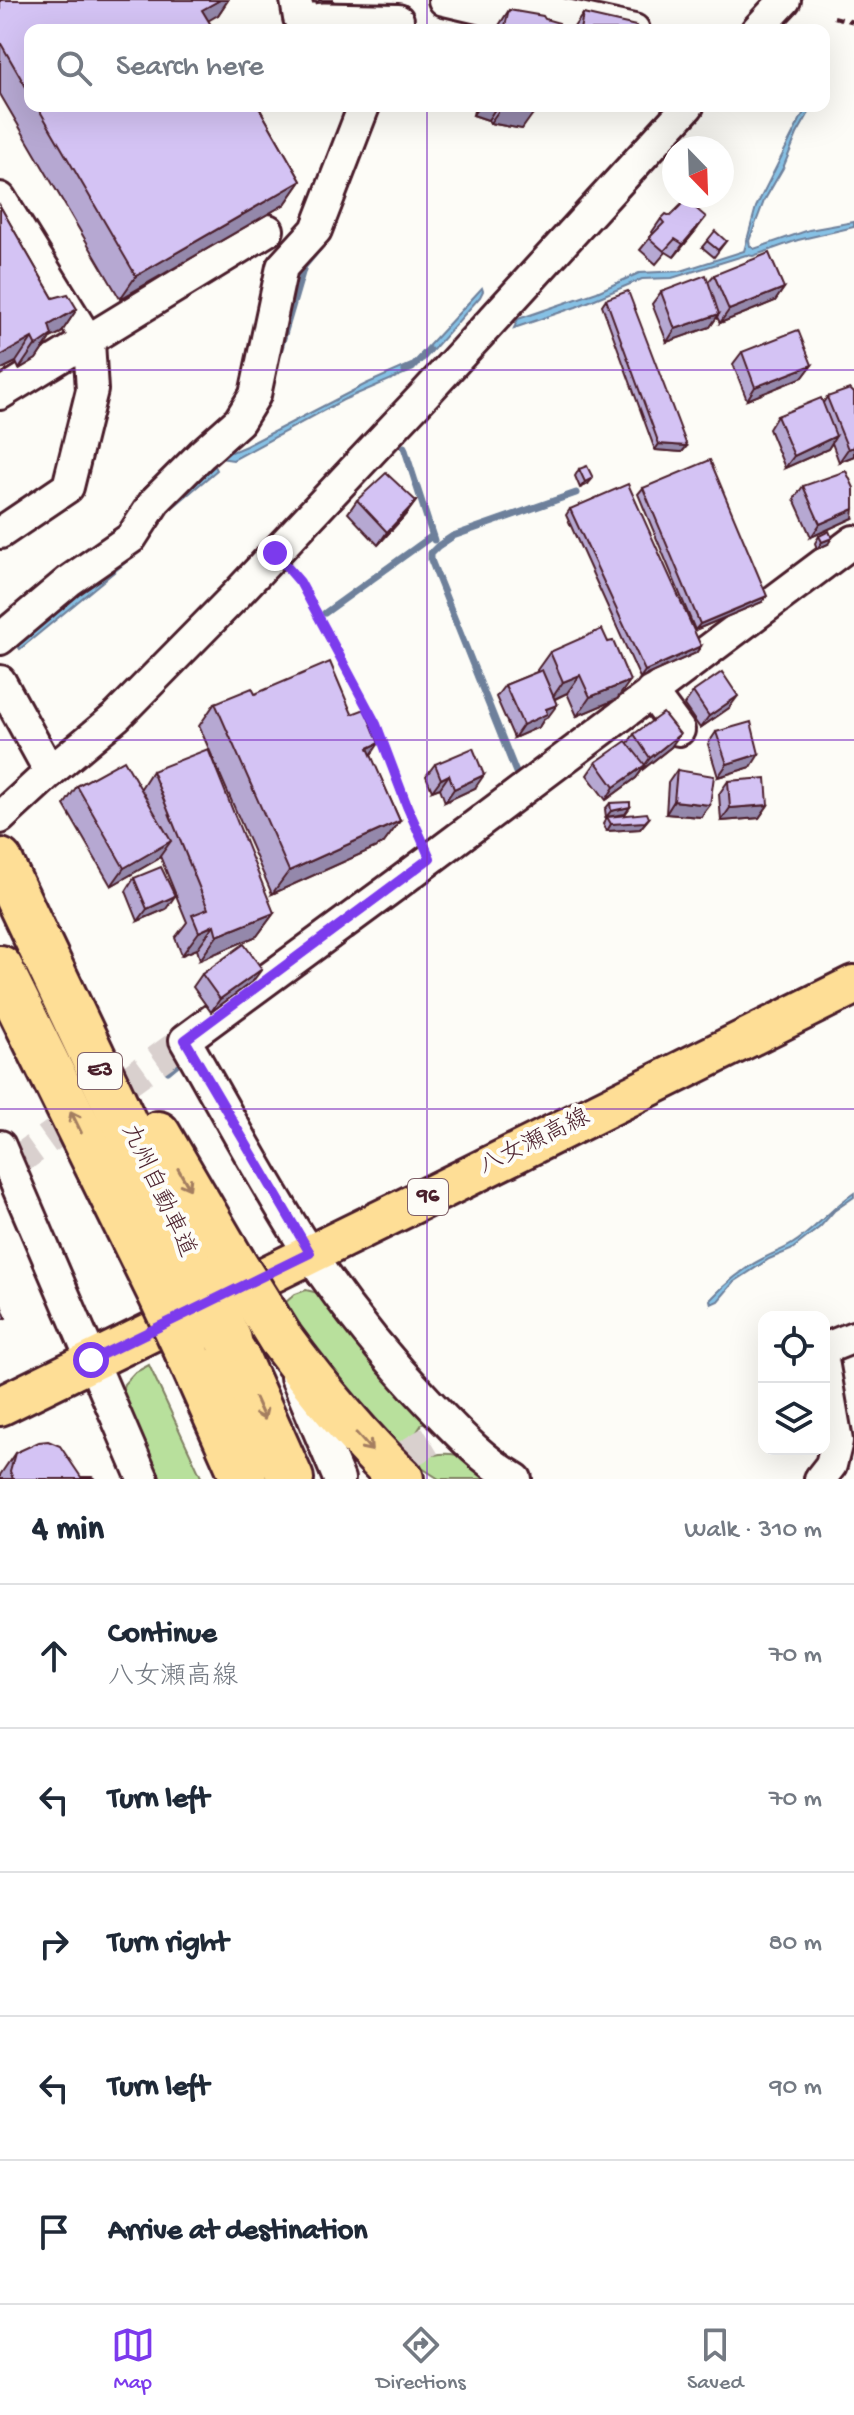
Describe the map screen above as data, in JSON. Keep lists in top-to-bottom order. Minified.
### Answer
{"streets":{"highway":["E3","九州自動車道"],"main road":["八女瀬高線","96"]},"north":"bottom right","page":{"search":"Search here","heading":["4 min","Walk · 310 m"],"list":[["Continue","八女瀬高線","70 m"],["Turn left","70 m"],["Turn right","80 m"],["Turn left","90 m"],"Arrive at destination"],"nav":["Map","Directions","Saved"]}}
